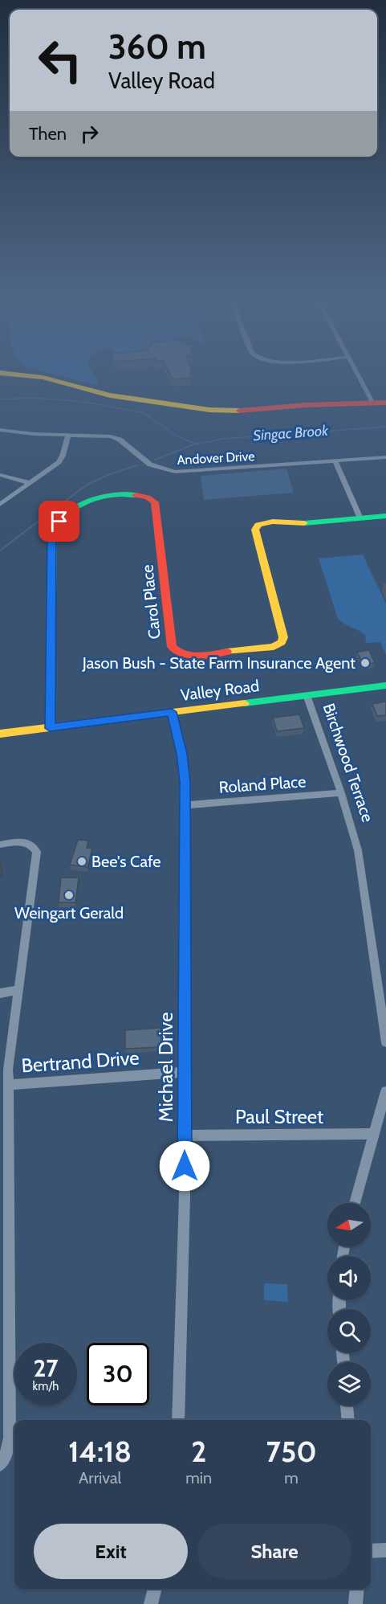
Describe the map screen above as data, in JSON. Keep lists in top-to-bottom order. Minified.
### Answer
{"streets":{"street":["Andover Drive","Carol Place","Valley Road","Birchwood Terrace","Roland Place","Bertrand Drive","Michael Drive","Paul Street"]},"crossings":[["Carol Place","Valley Road"],["Valley Road","Birchwood Terrace"],["Valley Road","Michael Drive"],["Birchwood Terrace","Roland Place"],["Roland Place","Michael Drive"],["Bertrand Drive","Michael Drive"],["Michael Drive","Paul Street"]],"water":["Singac Brook"],"places":["Jason Bush - State Farm Insurance Agent","Bee's Cafe","Weingart Gerald"],"north":"left","page":{"turn":["360 m","Valley Road"],"then":"Then","speed":"27 km/h","limit":"30","eta":["14:18","Arrival","2","min","750","m"],"buttons":["Exit","Share"]}}
